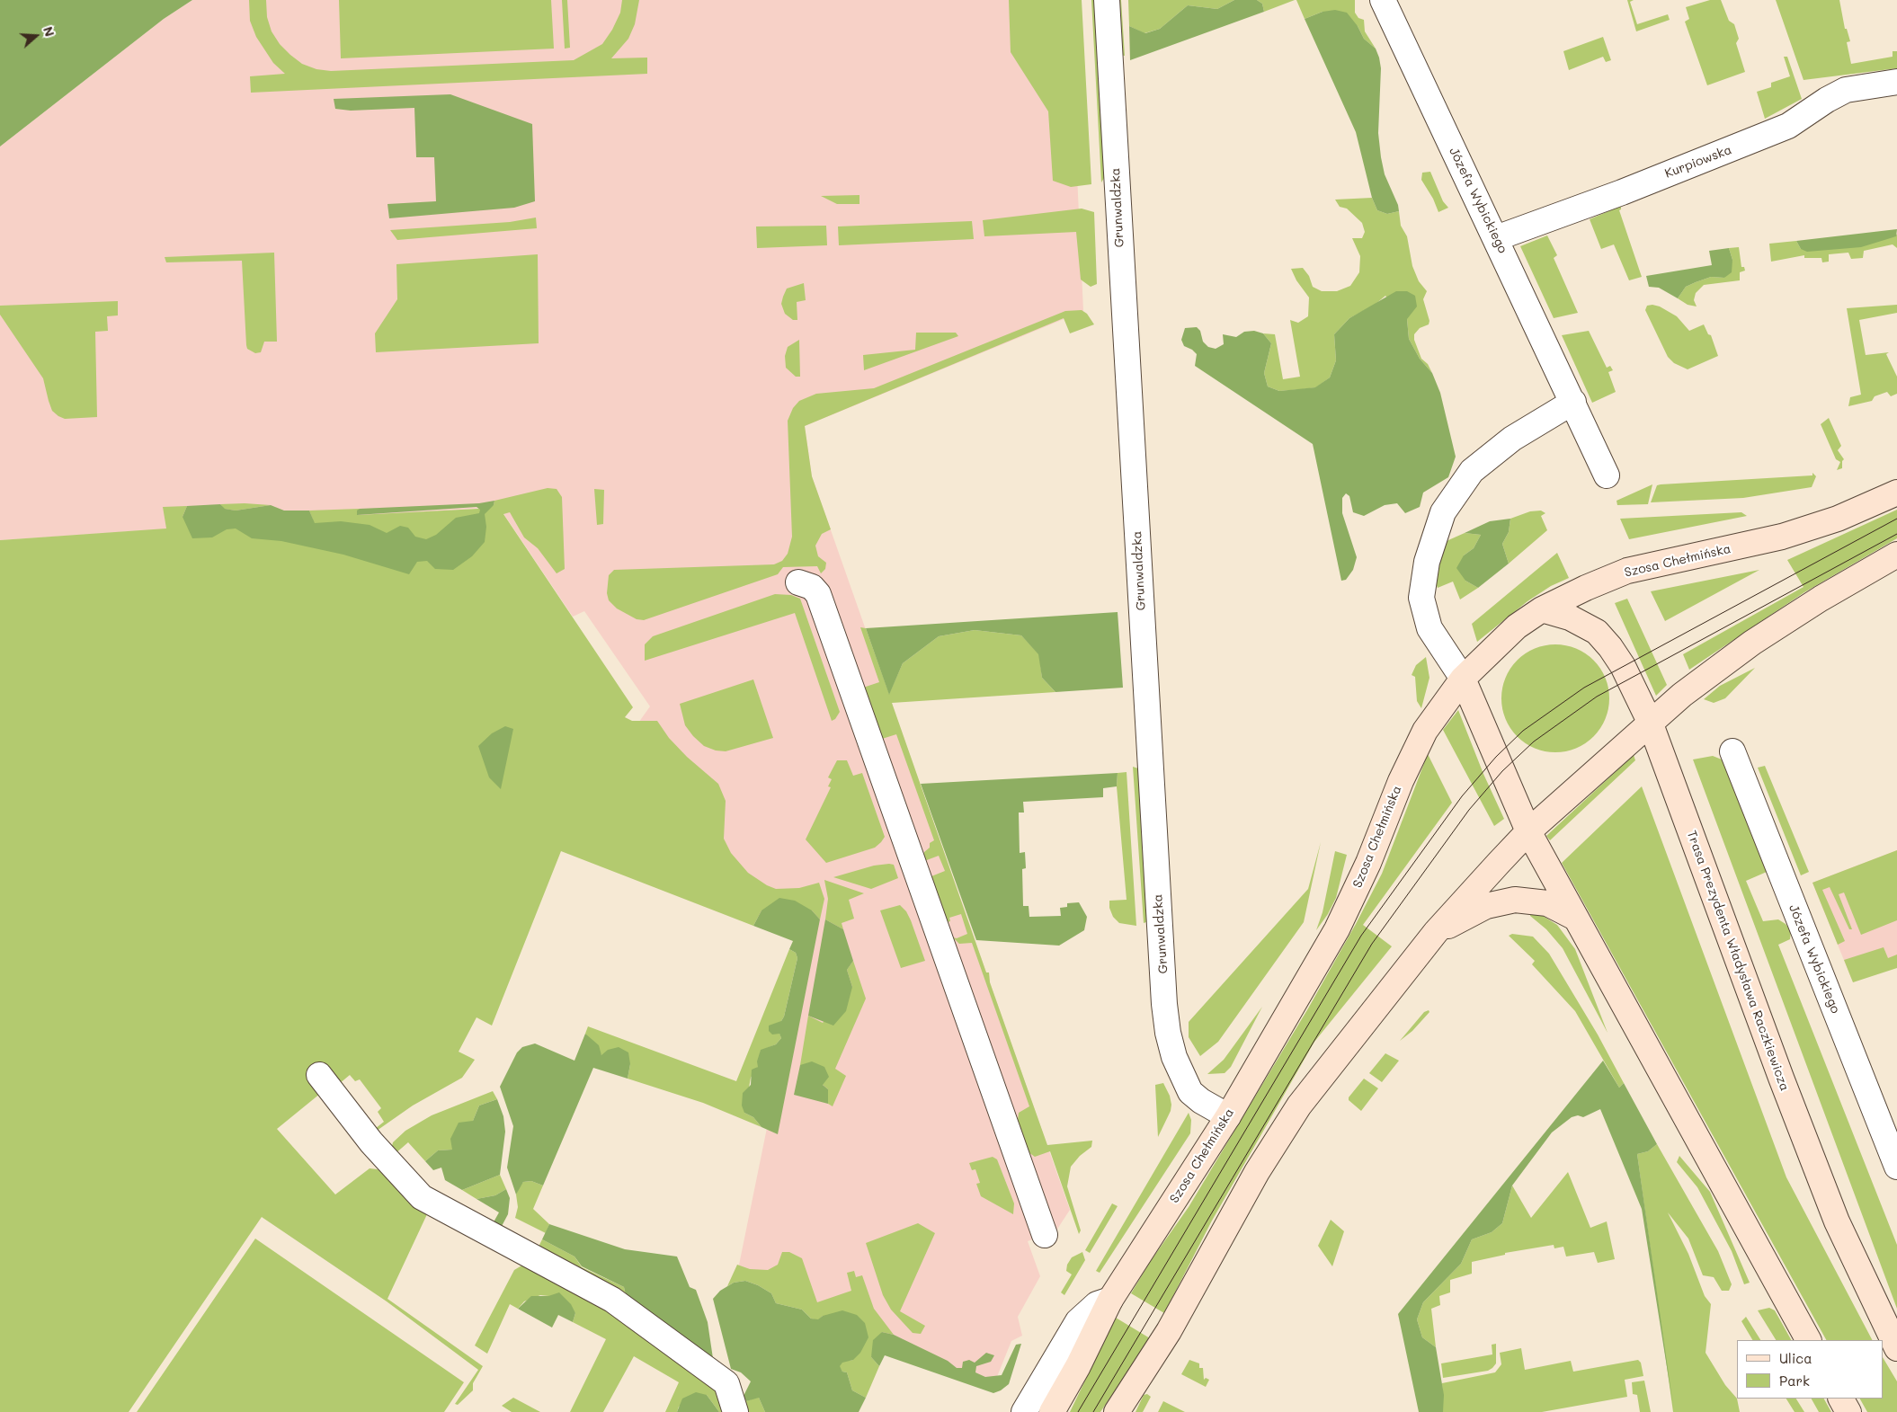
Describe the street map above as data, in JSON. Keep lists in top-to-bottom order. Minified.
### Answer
{"streets":{"main road":["Szosa Chełmińska","Trasa Prezydenta Władysława Raczkiewicza"],"street":["Kurpiowska","Józefa Wybickiego","Grunwaldzka"]},"crossings":[["Kurpiowska","Józefa Wybickiego"],["Grunwaldzka","Szosa Chełmińska"],["Szosa Chełmińska","Trasa Prezydenta Władysława Raczkiewicza"]],"legend":["Ulica","Park"],"north":"right"}
